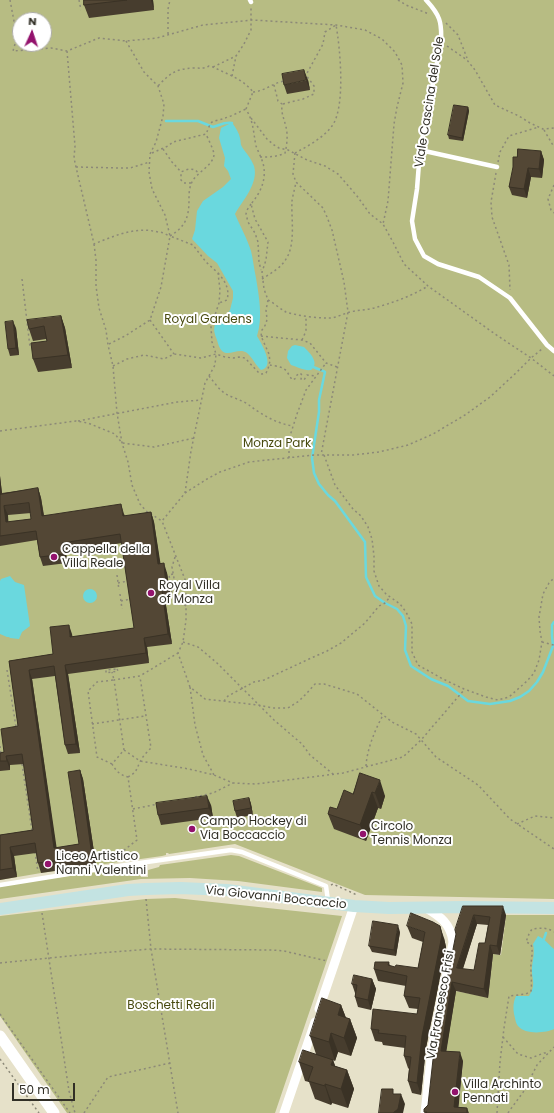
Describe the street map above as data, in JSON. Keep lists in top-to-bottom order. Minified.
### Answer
{"streets":{"main road":["Via Giovanni Boccaccio"],"street":["Via Francesco Frisi"],"lane":["Viale Cascina del Sole"]},"crossings":[["Via Giovanni Boccaccio","Via Francesco Frisi"]],"parks":["Royal Gardens","Monza Park","Boschetti Reali"],"places":["Cappella della Villa Reale","Royal Villa of Monza","Campo Hockey di Via Boccaccio","Circolo Tennis Monza","Liceo Artistico Nanni Valentini","Villa Archinto Pennati"],"scale_bar":"50 m","north":"top"}
